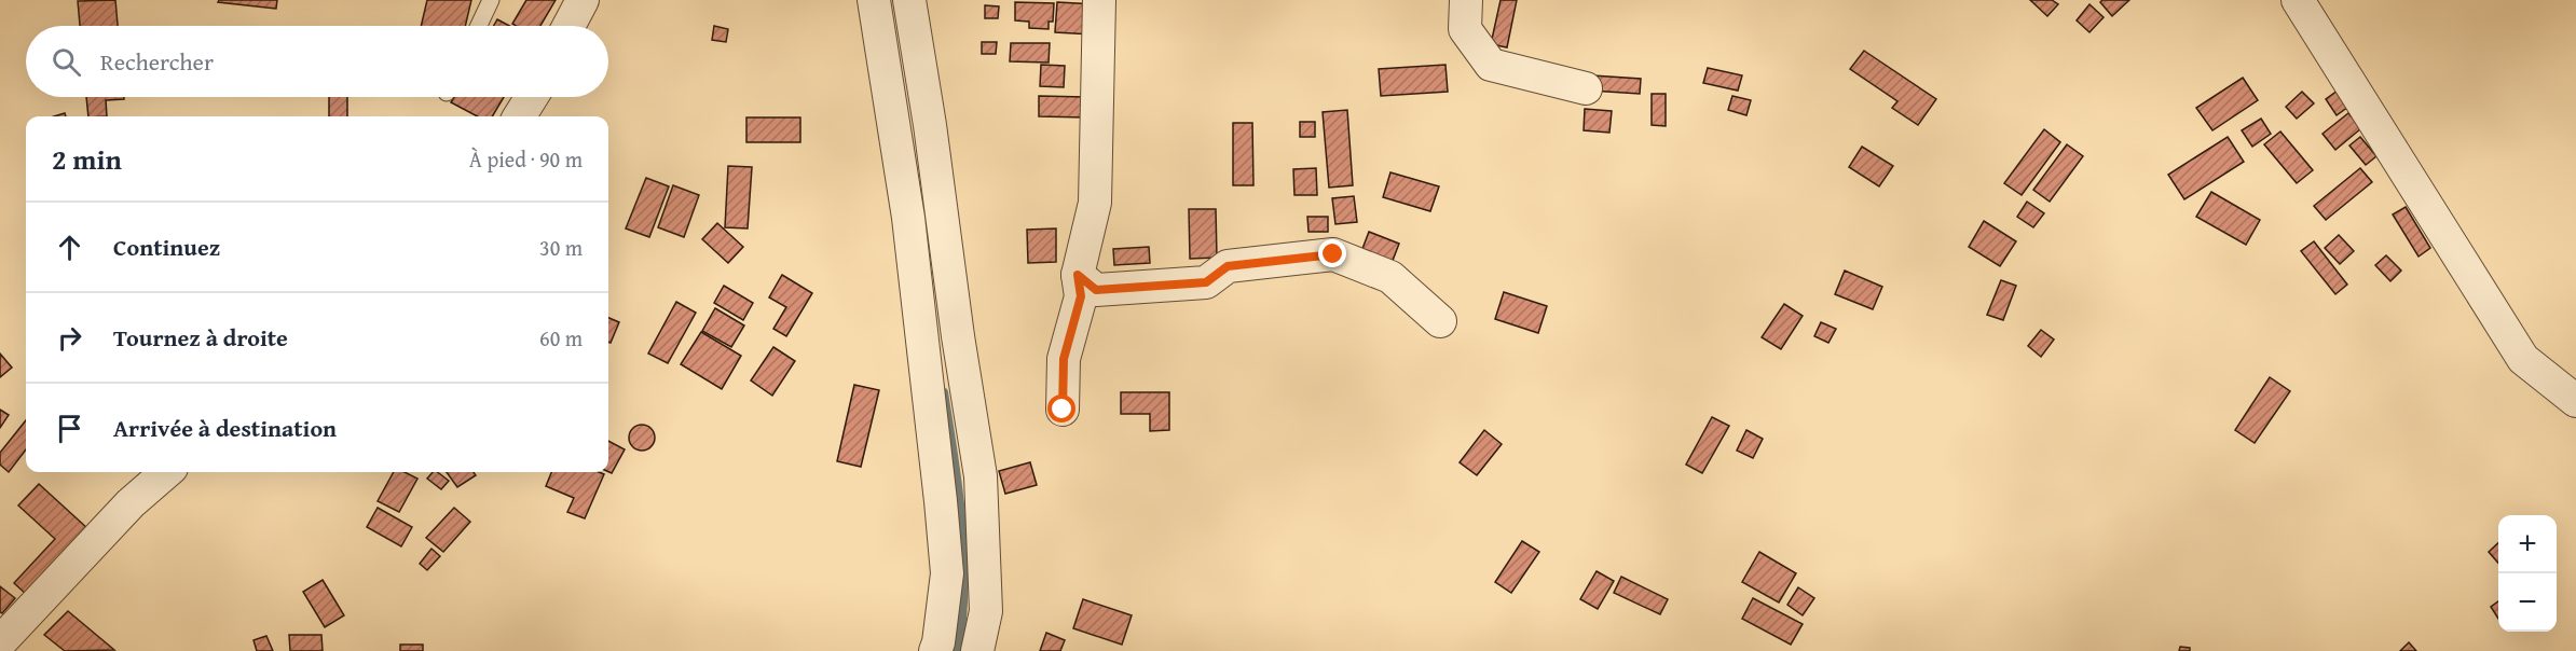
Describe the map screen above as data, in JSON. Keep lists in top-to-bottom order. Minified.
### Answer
{"page":{"search":"Rechercher","heading":["2 min","À pied · 90 m"],"list":[["Continuez","30 m"],["Tournez à droite","60 m"],"Arrivée à destination"],"map_buttons":["+","−"]}}
